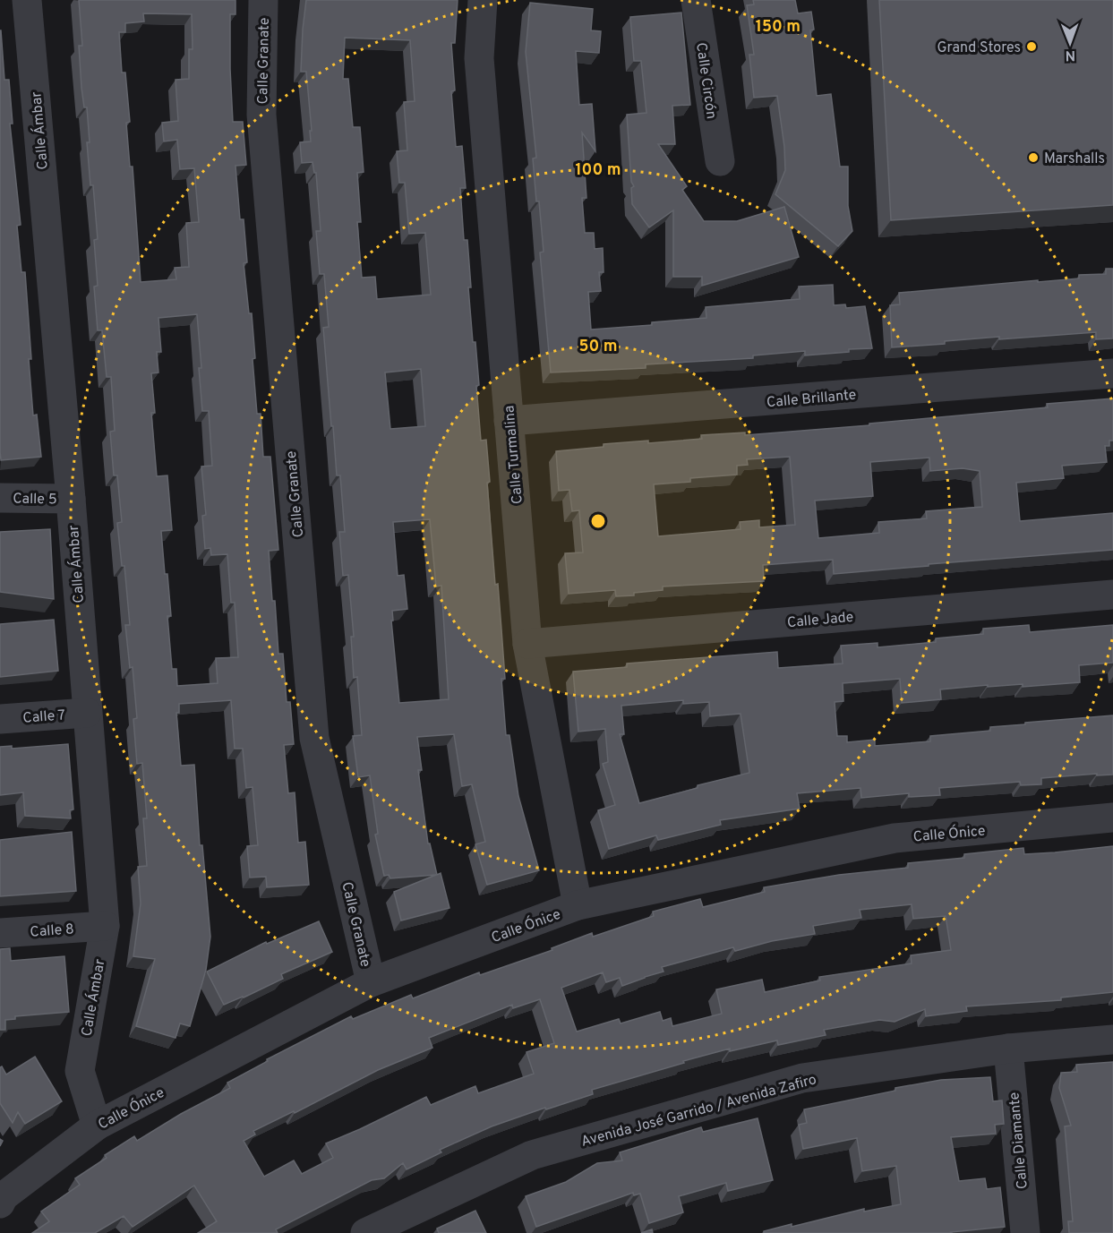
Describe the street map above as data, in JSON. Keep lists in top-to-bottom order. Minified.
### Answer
{"streets":{"street":["Calle Granate","Calle Circón","Calle Ámbar","Calle Brillante","Calle Turmalina","Calle 5","Calle Jade","Calle 7","Calle Ónice","Calle 8","Avenida José Garrido / Avenida Zafiro","Calle Diamante"]},"crossings":[["Calle Granate","Calle Ónice"],["Calle Ámbar","Calle 5"],["Calle Ámbar","Calle 7"],["Calle Ámbar","Calle Ónice"],["Calle Ámbar","Calle 8"],["Calle Brillante","Calle Turmalina"],["Calle Turmalina","Calle Jade"],["Calle Turmalina","Calle Ónice"],["Avenida José Garrido / Avenida Zafiro","Calle Diamante"]],"places":["Grand Stores","Marshalls"],"north":"bottom","rings":["150 m","100 m","50 m"]}
